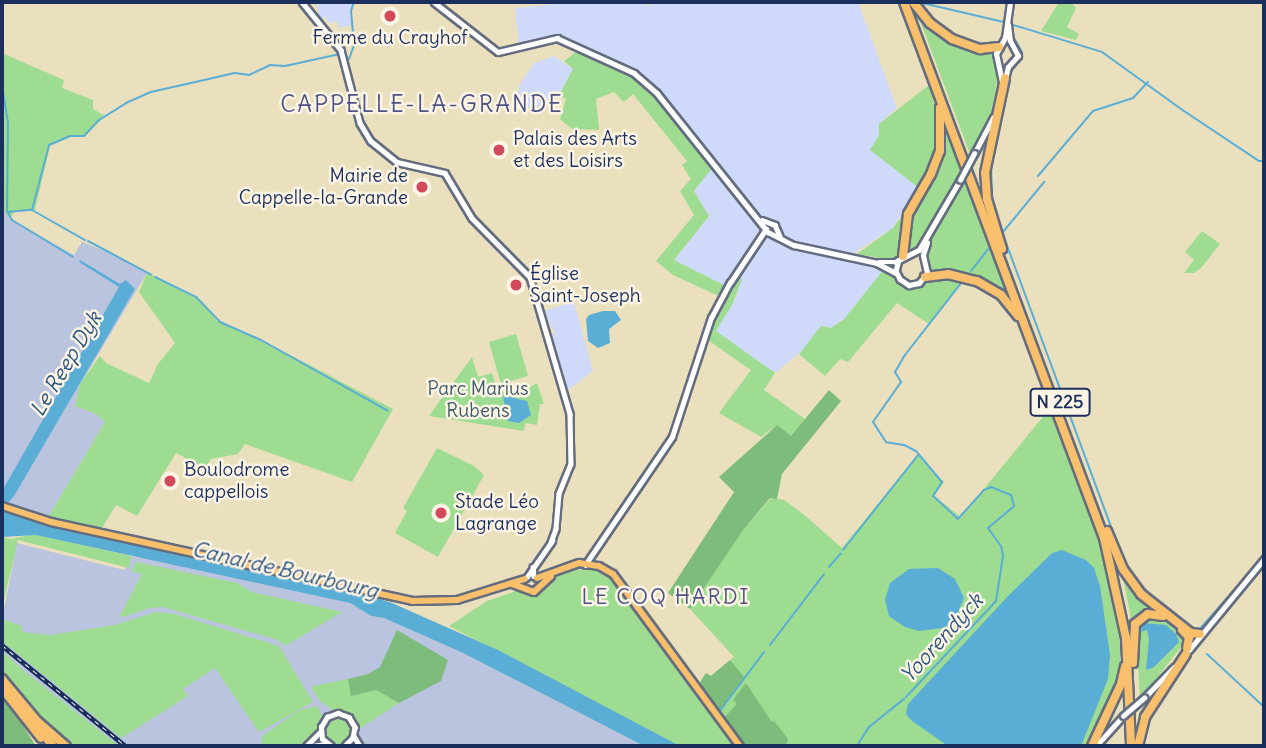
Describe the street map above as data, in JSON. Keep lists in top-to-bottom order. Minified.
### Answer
{"streets":{"highway":["N 225"]},"districts":["CAPPELLE-LA-GRANDE","LE COQ HARDI"],"water":["Le Reep Dyk","Canal de Bourbourg","Yoorendyck"],"parks":["Parc Marius Rubens"],"places":["Ferme du Crayhof","Palais des Arts et des Loisirs","Mairie de Cappelle-la-Grande","Église Saint-Joseph","Boulodrome cappellois","Stade Léo Lagrange"]}
